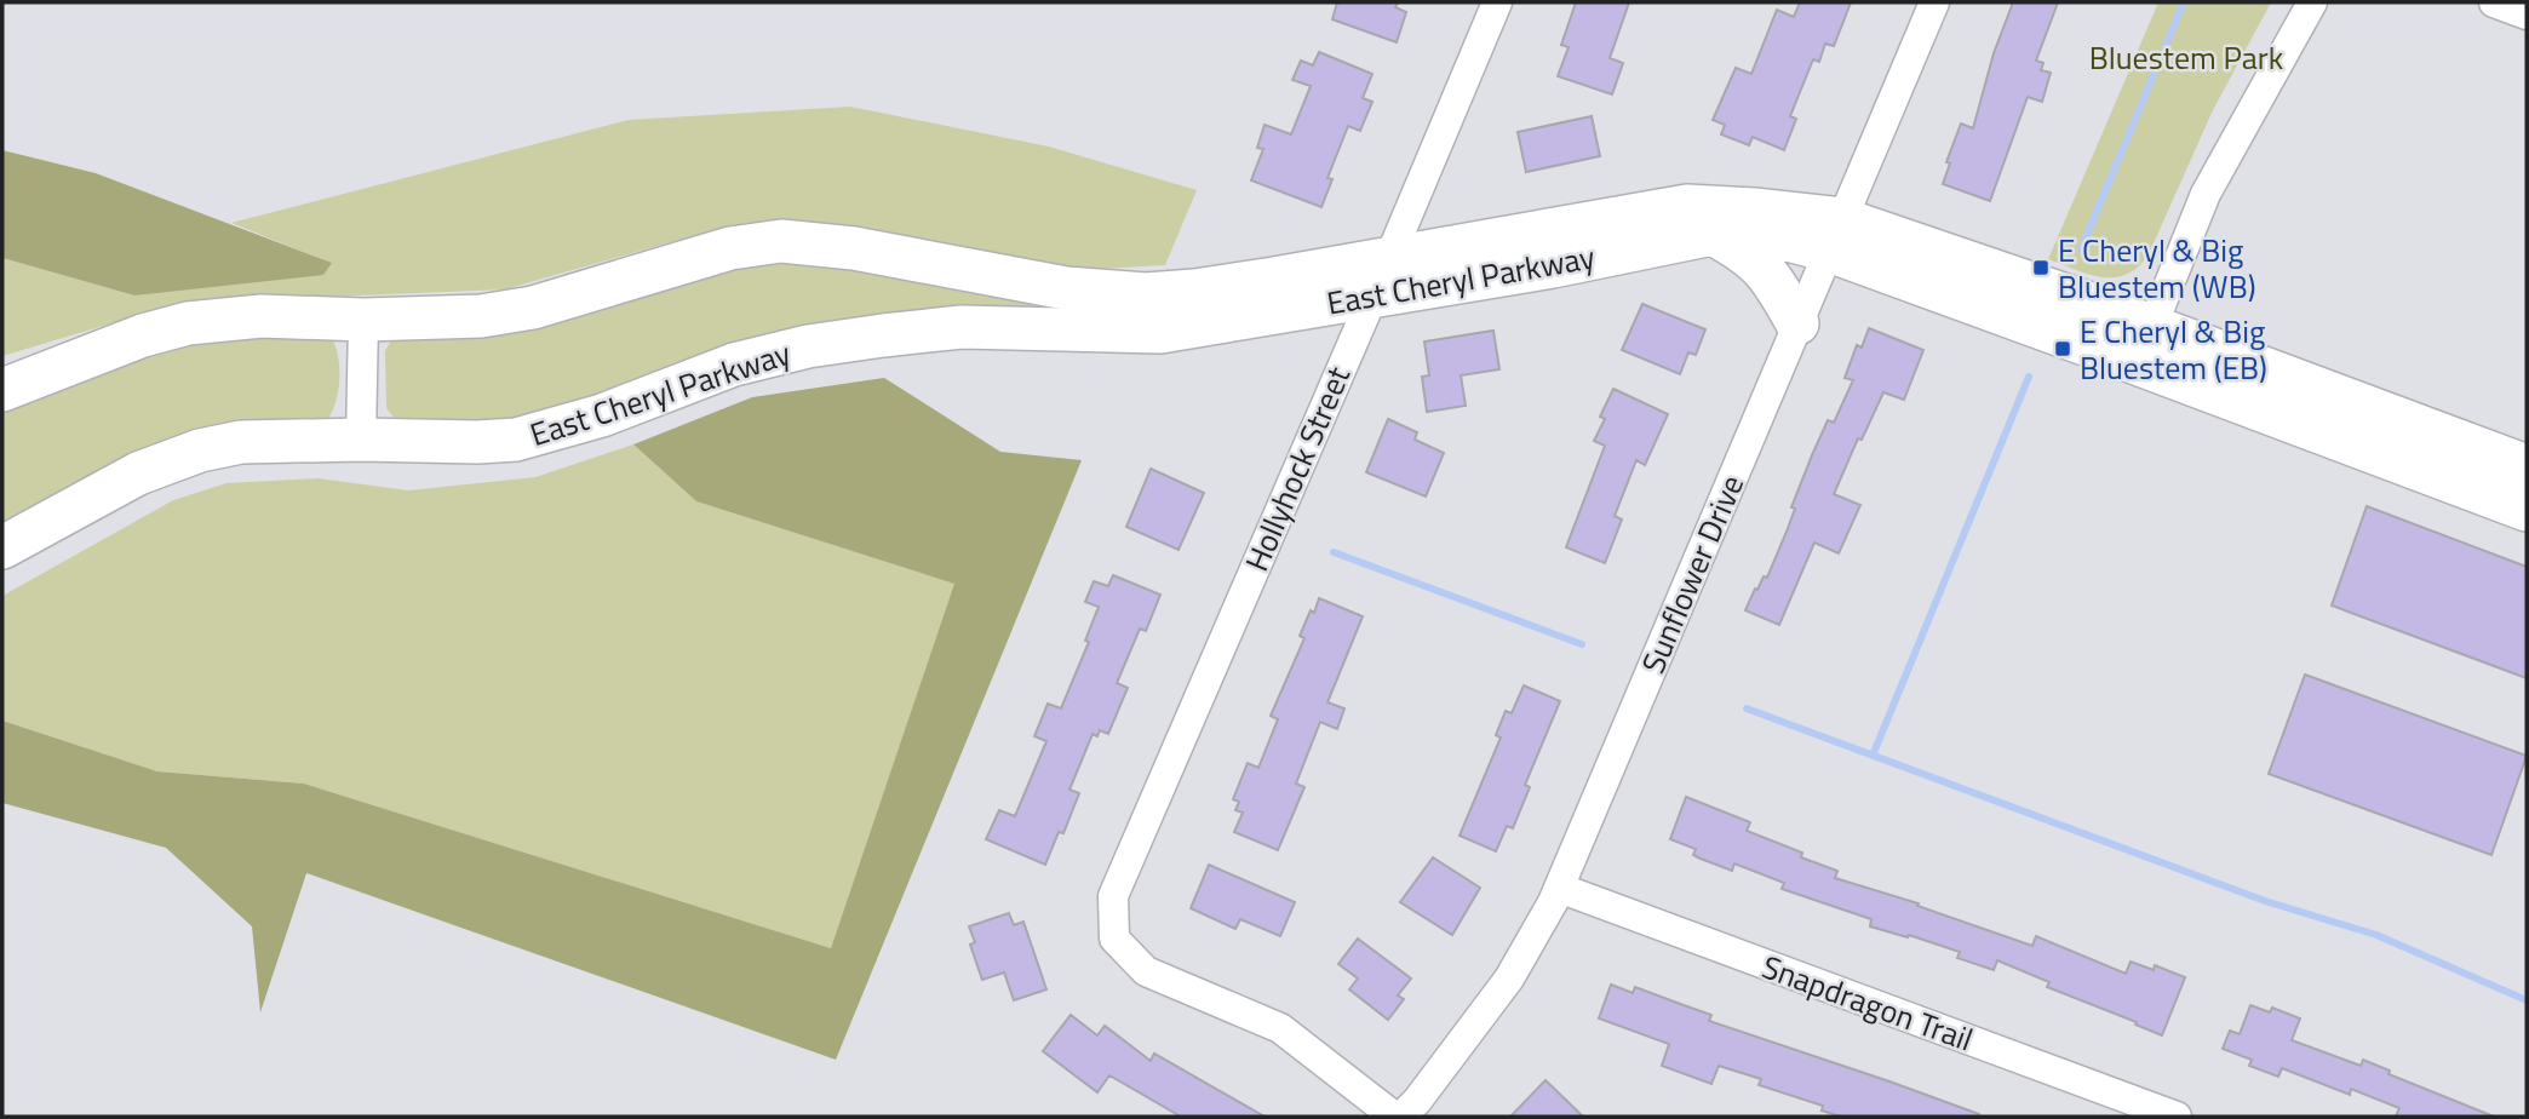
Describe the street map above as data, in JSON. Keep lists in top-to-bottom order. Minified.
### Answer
{"streets":{"street":["East Cheryl Parkway","Hollyhock Street","Sunflower Drive","Snapdragon Trail"]},"crossings":[["East Cheryl Parkway","Hollyhock Street"],["East Cheryl Parkway","Sunflower Drive"],["Sunflower Drive","Snapdragon Trail"]],"parks":["Bluestem Park"],"places":{"transit":["E Cheryl & Big Bluestem (WB)","E Cheryl & Big Bluestem (EB)"]}}
